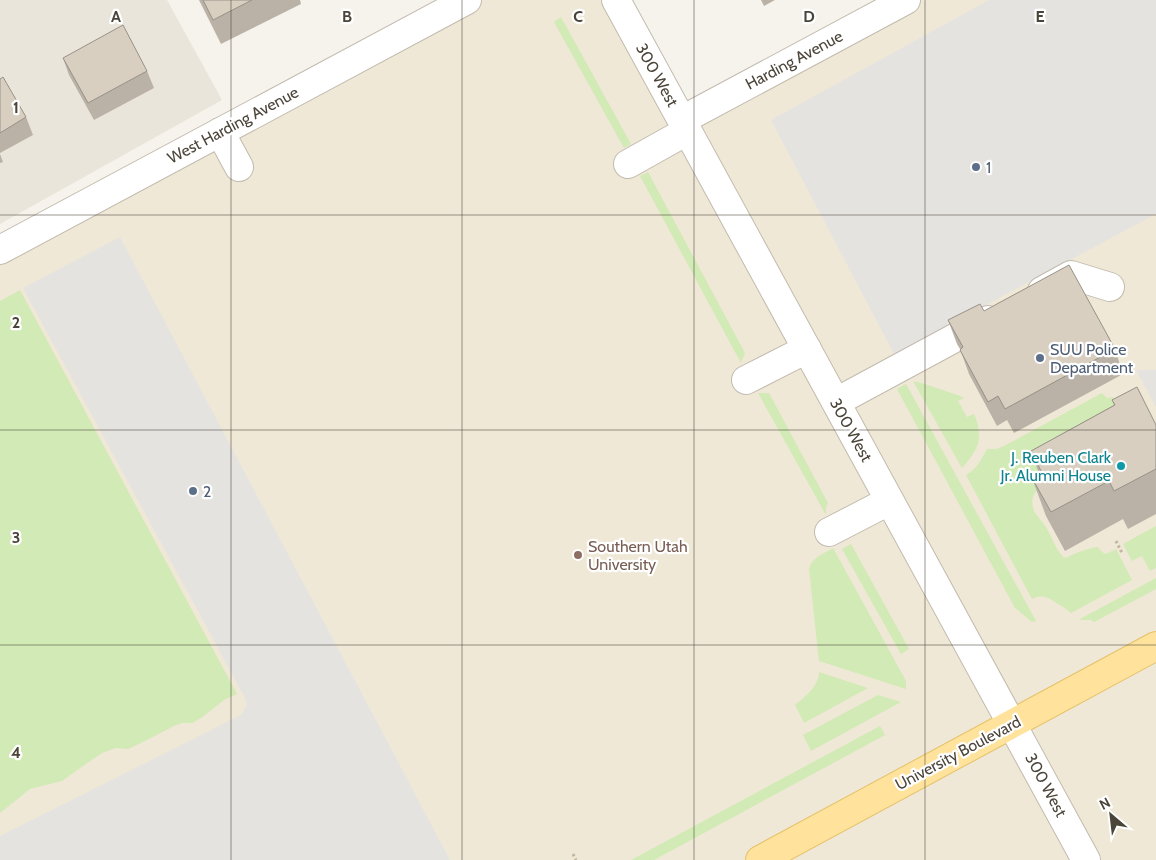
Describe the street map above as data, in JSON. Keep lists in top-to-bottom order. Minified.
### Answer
{"streets":{"main road":["University Boulevard"],"street":["Harding Avenue","300 West","West Harding Avenue"]},"crossings":[["Harding Avenue","300 West"],["300 West","University Boulevard"]],"places":["1","SUU Police Department","J. Reuben Clark Jr. Alumni House","2","Southern Utah University"],"north":"top left","grid":{"columns":["A","B","C","D","E"],"rows":["1","2","3","4"]}}
